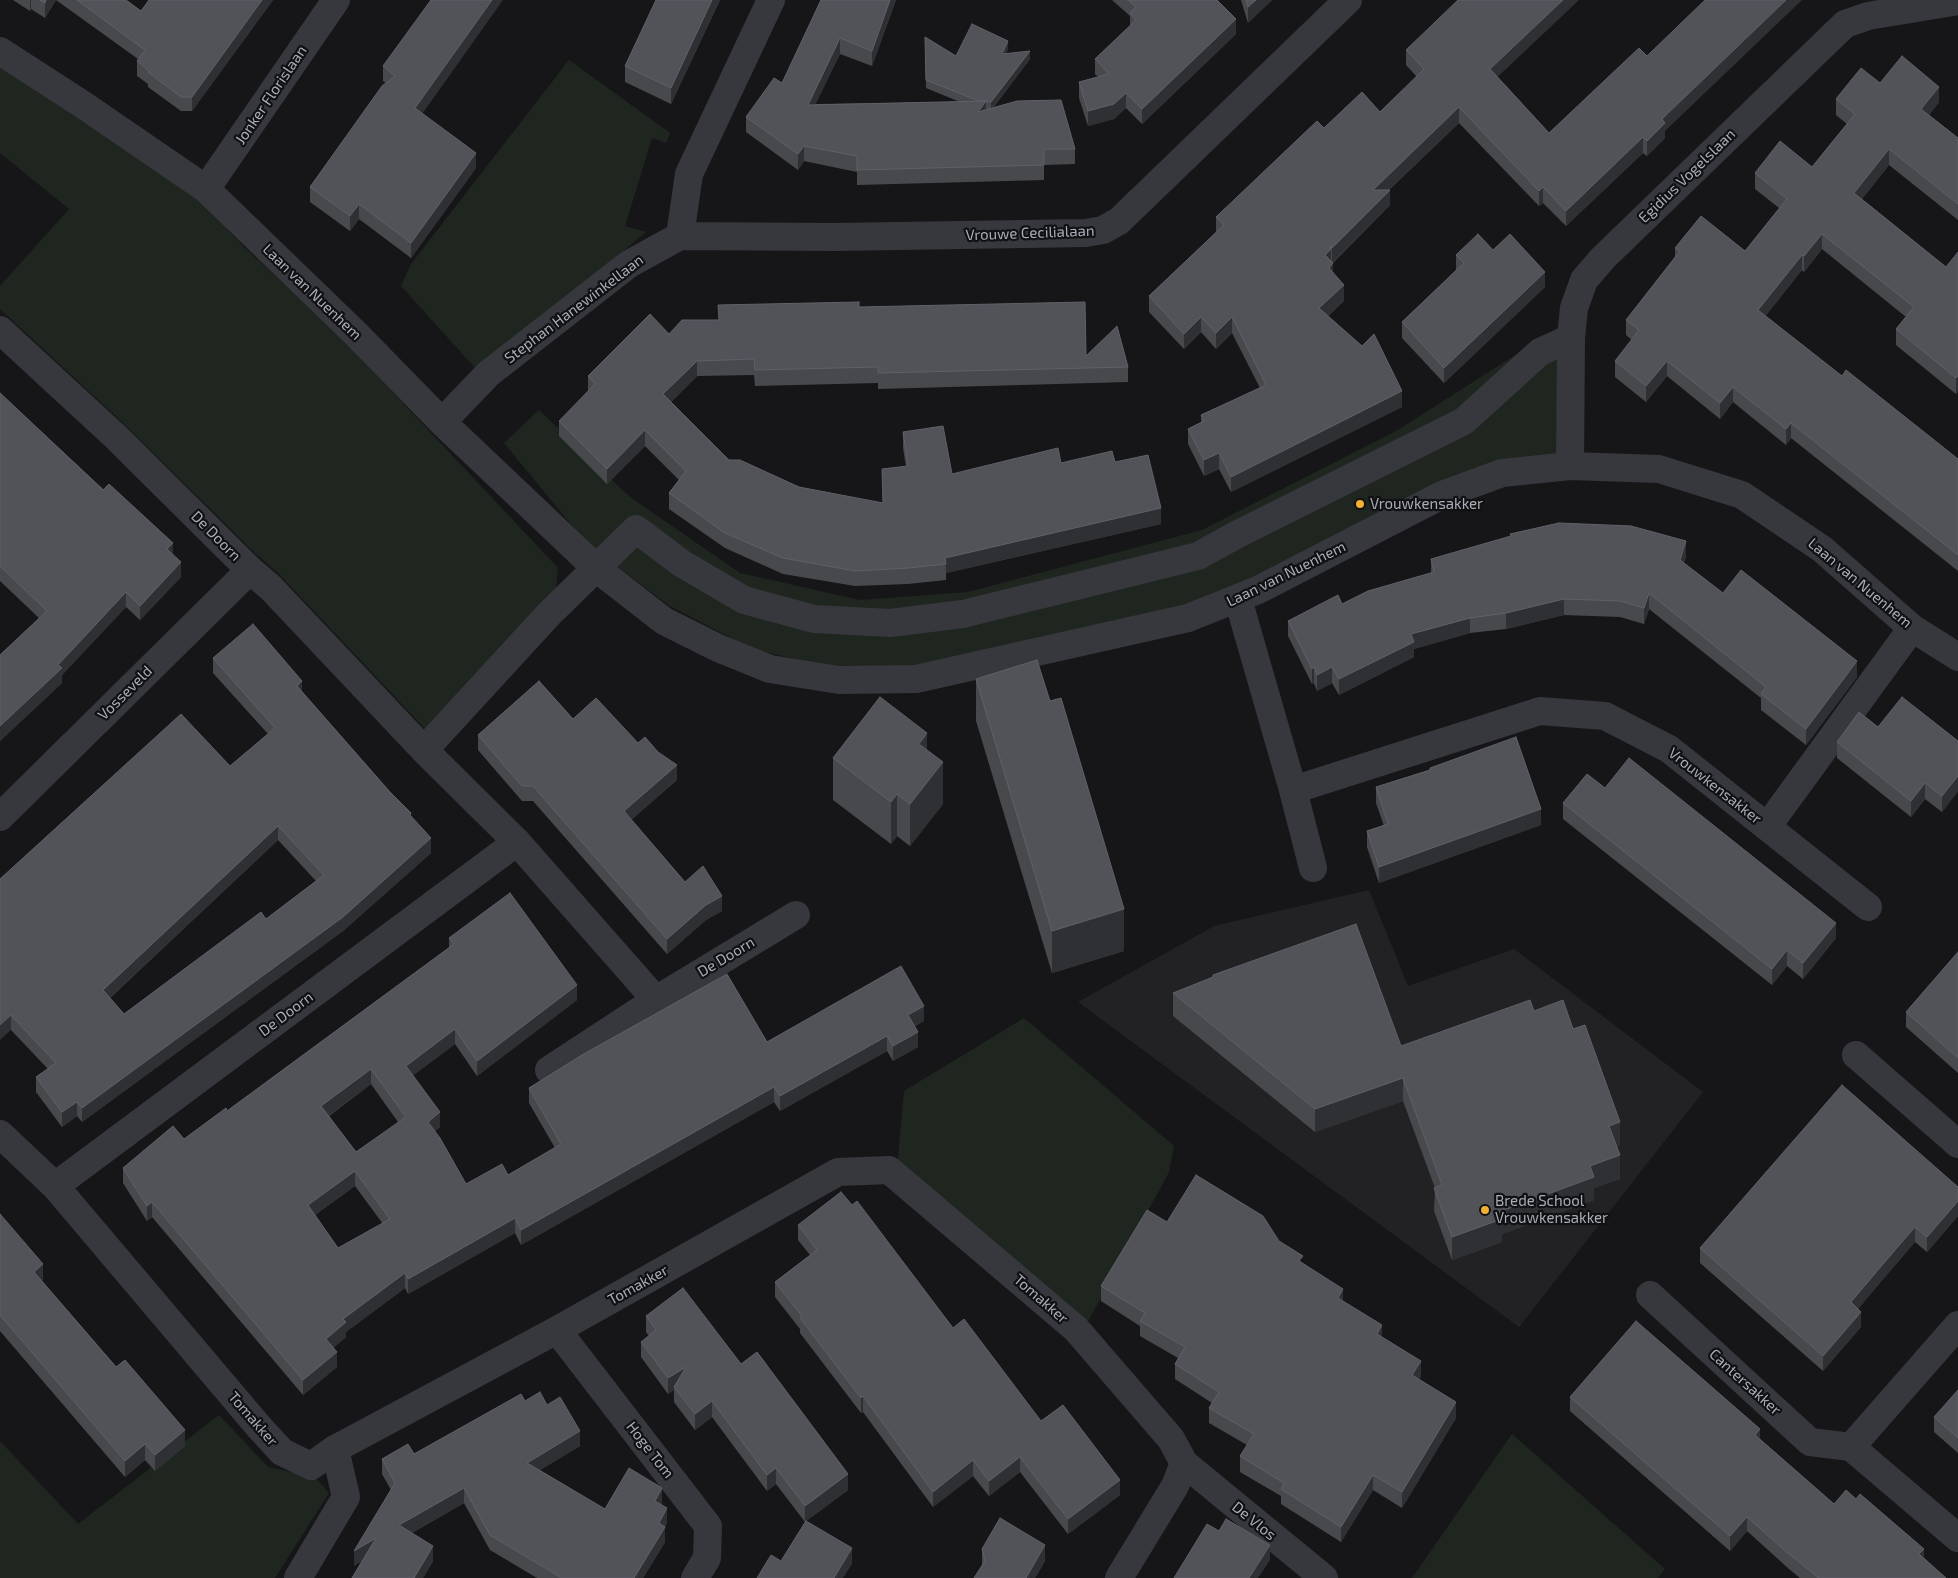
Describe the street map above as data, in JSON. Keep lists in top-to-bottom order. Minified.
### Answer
{"streets":{"street":["Jonker Florislaan","Egidius Vogelslaan","Vrouwe Cecilialaan","Laan van Nuenhem","Stephan Hanewinkellaan","De Doorn","Vosseveld","Vrouwkensakker","Tomakker","Cantersakker","Hoge Tom","De Vlos"]},"crossings":[["Jonker Florislaan","Laan van Nuenhem"],["Egidius Vogelslaan","Laan van Nuenhem"],["Vrouwe Cecilialaan","Stephan Hanewinkellaan"],["Laan van Nuenhem","Stephan Hanewinkellaan"],["Laan van Nuenhem","Vrouwkensakker"],["De Doorn","Vosseveld"],["De Doorn","Tomakker"],["Tomakker","Hoge Tom"],["Tomakker","De Vlos"]],"places":["Vrouwkensakker","Brede School Vrouwkensakker"]}
